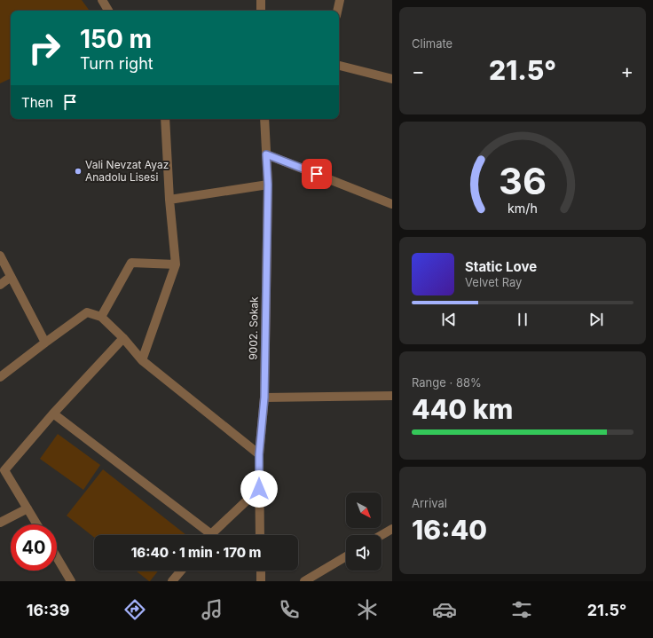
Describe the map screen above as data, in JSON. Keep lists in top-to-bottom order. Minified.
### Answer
{"streets":{"street":["9002. Sokak"]},"places":["Vali Nevzat Ayaz Anadolu Lisesi"],"north":"bottom right","page":{"tile":["Climate",["Range · 88%","440 km"],["Arrival","16:40"]],"turn":["150 m","Turn right"],"heat":["−","21.5°","+"],"then":"Then","song":["Static Love","Velvet Ray"],"limit":"40","trip":"16:40 · 1 min · 170 m","tabs":["16:39","21.5°"],"gauge":["36","km/h"]}}
